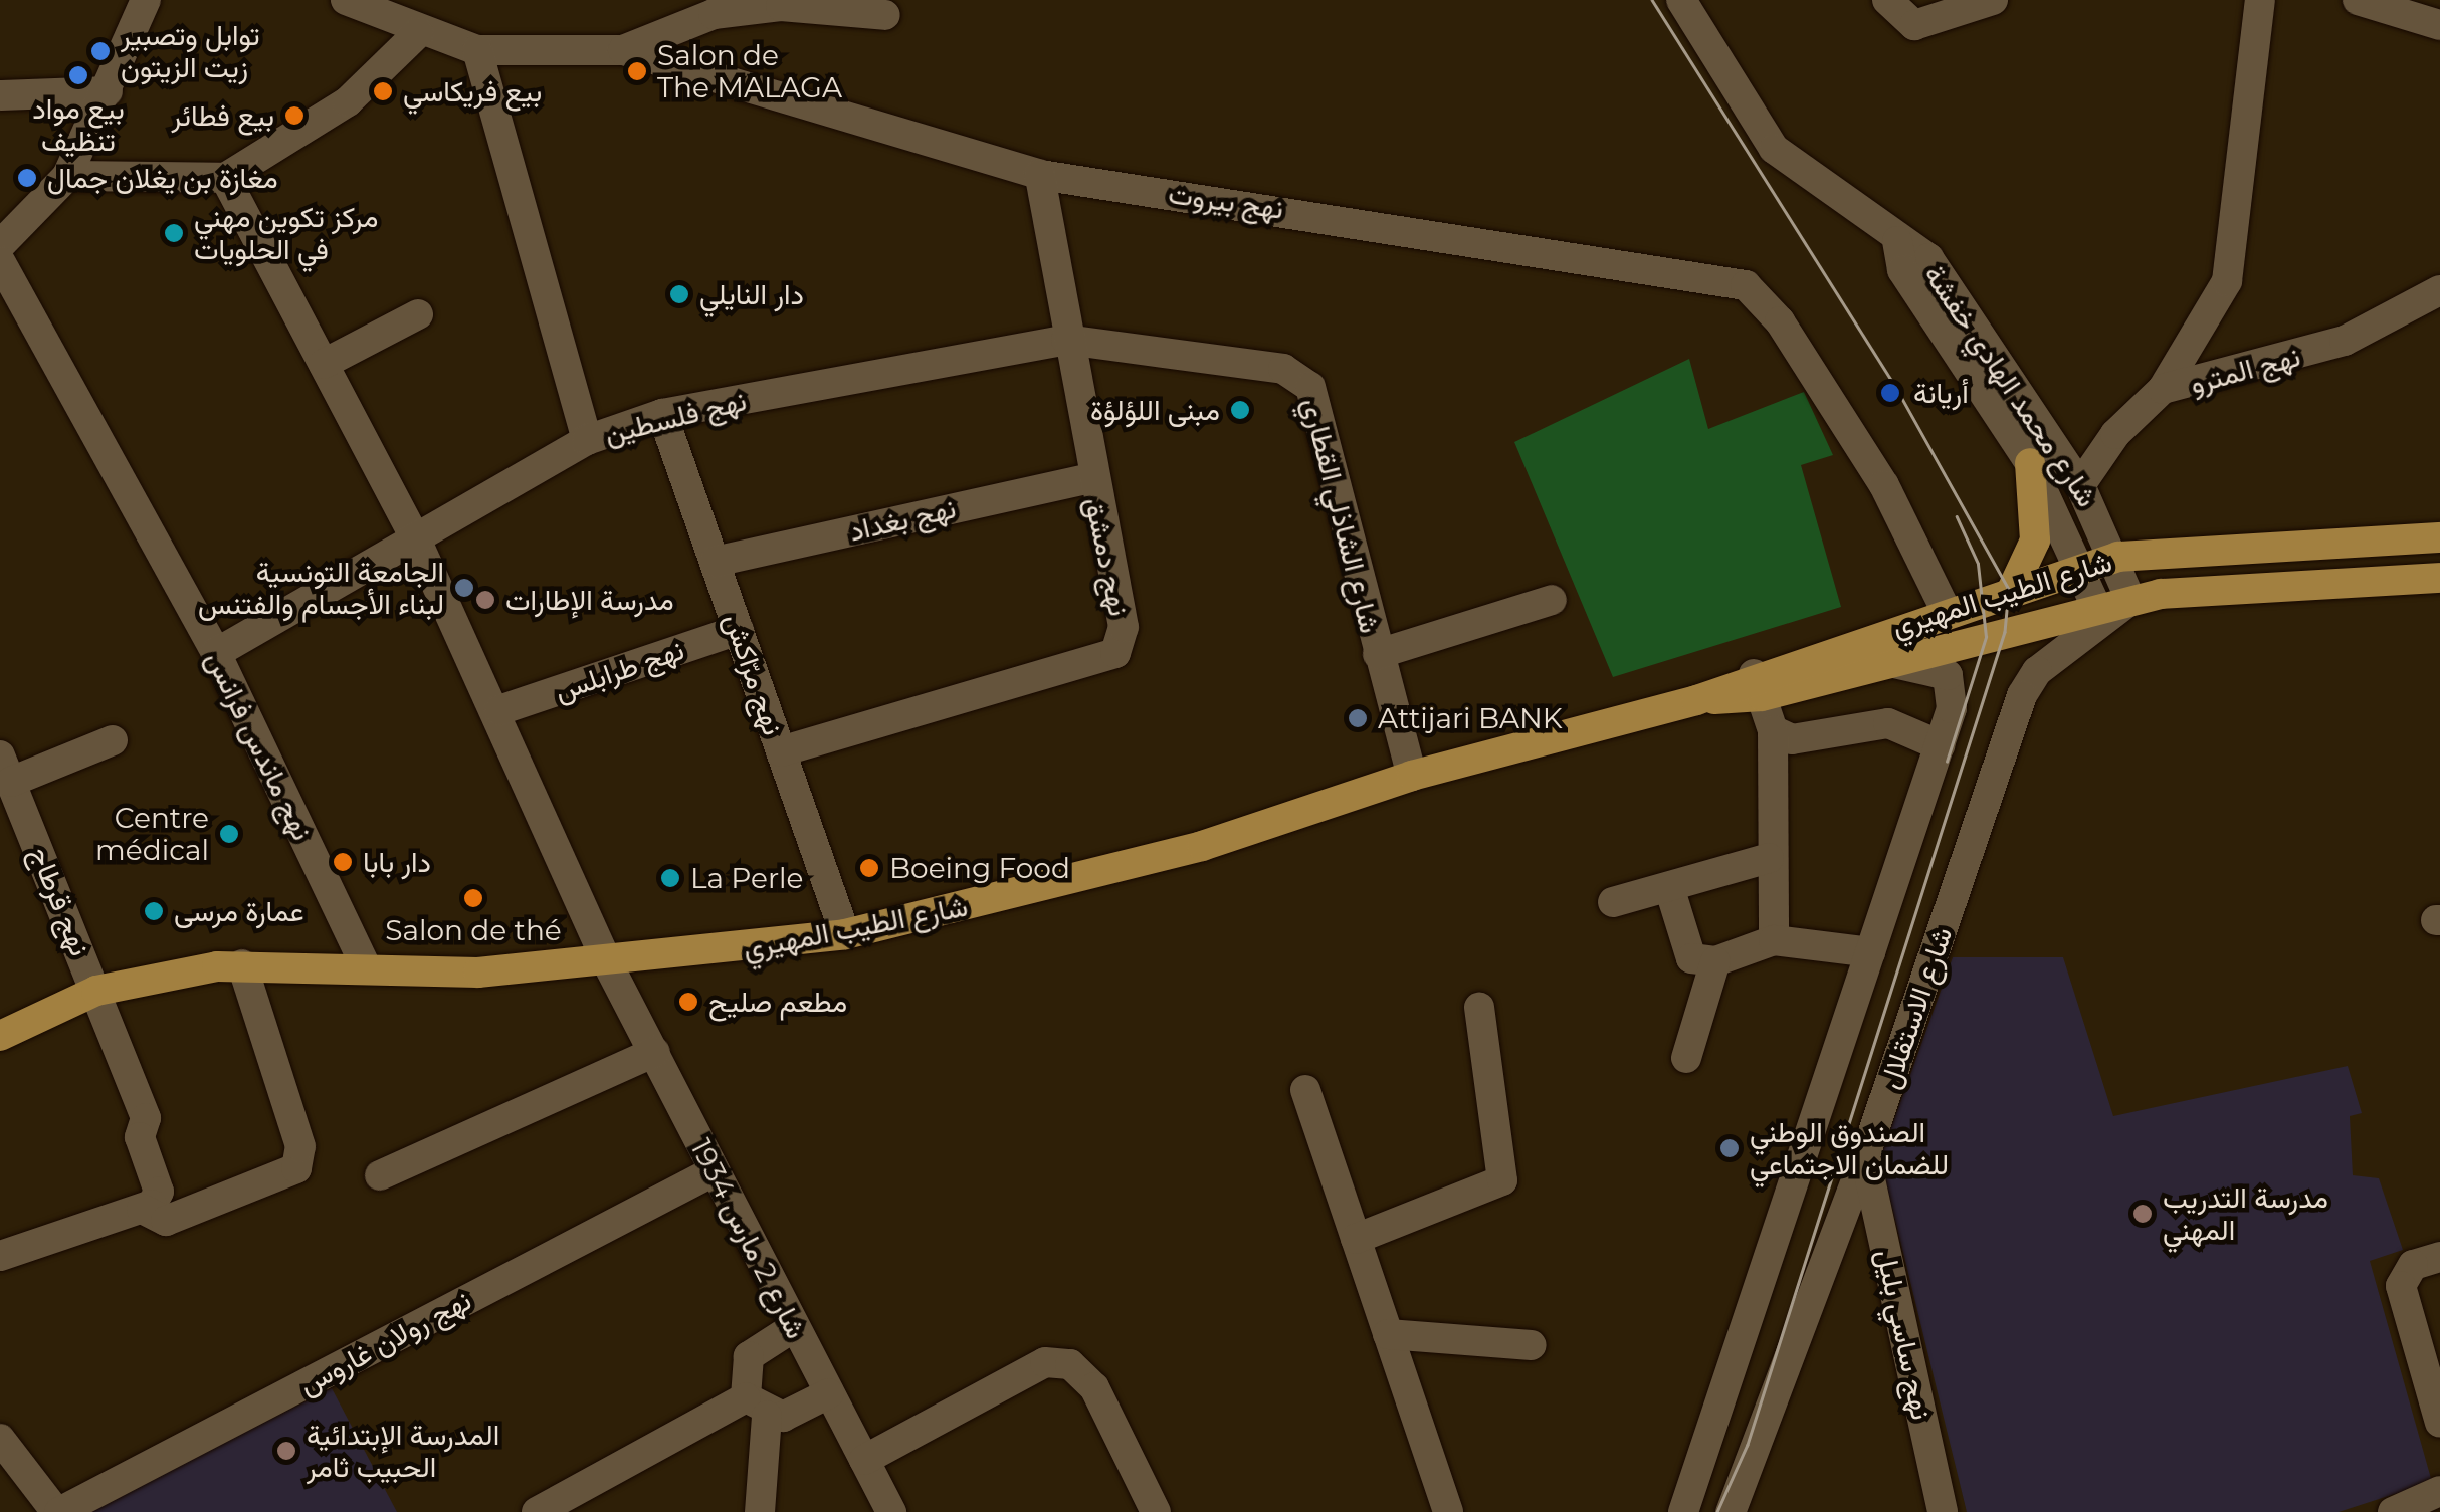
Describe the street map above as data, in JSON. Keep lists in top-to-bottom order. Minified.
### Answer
{"streets":{"main road":["شارع الطيب المهيري"],"street":["نهج بيروت","نهج المترو","شارع محمد الهادي خفشة","نهج فلسطين","شارع الشاذلي القطاري","نهج بغداد","نهج دمشق","نهج طرابلس","نهج مرّاكش","نهج ماندس فرانس","نهج قرطاج","شارع الاستقلال","شارع 2 مارس 1934","نهج ساسي بليل","نهج رولان غاروس"]},"crossings":[["نهج بيروت","نهج دمشق"],["نهج بيروت","شارع الطيب المهيري"],["نهج المترو","شارع محمد الهادي خفشة"],["شارع محمد الهادي خفشة","شارع الطيب المهيري"],["شارع محمد الهادي خفشة","شارع الاستقلال"],["نهج فلسطين","شارع الشاذلي القطاري"],["نهج فلسطين","نهج دمشق"],["نهج فلسطين","نهج مرّاكش"],["نهج فلسطين","نهج ماندس فرانس"],["نهج فلسطين","شارع 2 مارس 1934"],["شارع الشاذلي القطاري","نهج دمشق"],["شارع الشاذلي القطاري","شارع الطيب المهيري"],["نهج بغداد","نهج دمشق"],["نهج بغداد","نهج مرّاكش"],["نهج دمشق","نهج مرّاكش"],["شارع الطيب المهيري","نهج مرّاكش"],["شارع الطيب المهيري","نهج ماندس فرانس"],["شارع الطيب المهيري","نهج قرطاج"],["شارع الطيب المهيري","شارع الاستقلال"],["شارع الطيب المهيري","شارع 2 مارس 1934"],["نهج طرابلس","نهج مرّاكش"],["نهج طرابلس","شارع 2 مارس 1934"],["شارع الاستقلال","نهج ساسي بليل"],["شارع 2 مارس 1934","نهج رولان غاروس"]],"places":["توابل وتصبير زيت الزيتون","Salon de The MALAGA","بيع مواد تنظيف","بيع فريكاسي","بيع فطائر","مغازة بن يغلان جمال","مركز تكوين مهني في الحلويات","دار النايلي","أريانة","مبنى اللؤلؤة","الجامعة التونسية لبناء الأجسام والفتنس","مدرسة الإطارات","Attijari BANK","Centre médical","دار بابا","Boeing Food","La Perle","Salon de thé","عمارة مرسى","مطعم صليح","الصندوق الوطني للضمان الاجتماعي","مدرسة التدريب المهني","المدرسة الإبتدائية الحبيب ثامر"]}
